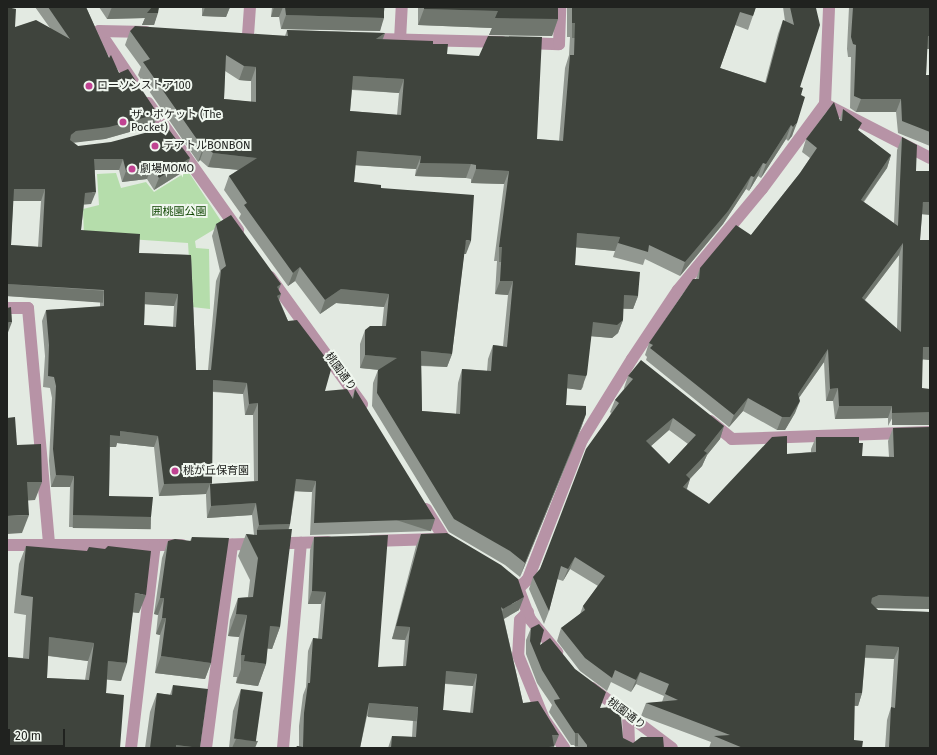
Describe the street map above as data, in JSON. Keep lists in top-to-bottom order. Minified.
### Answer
{"streets":{"street":["桃園通り"]},"parks":["囲桃園公園"],"places":["ローソンストア100","ザ・ポケット (The Pocket)","テアトルBONBON","劇場MOMO","桃が丘保育園"],"scale_bar":"20 m"}
